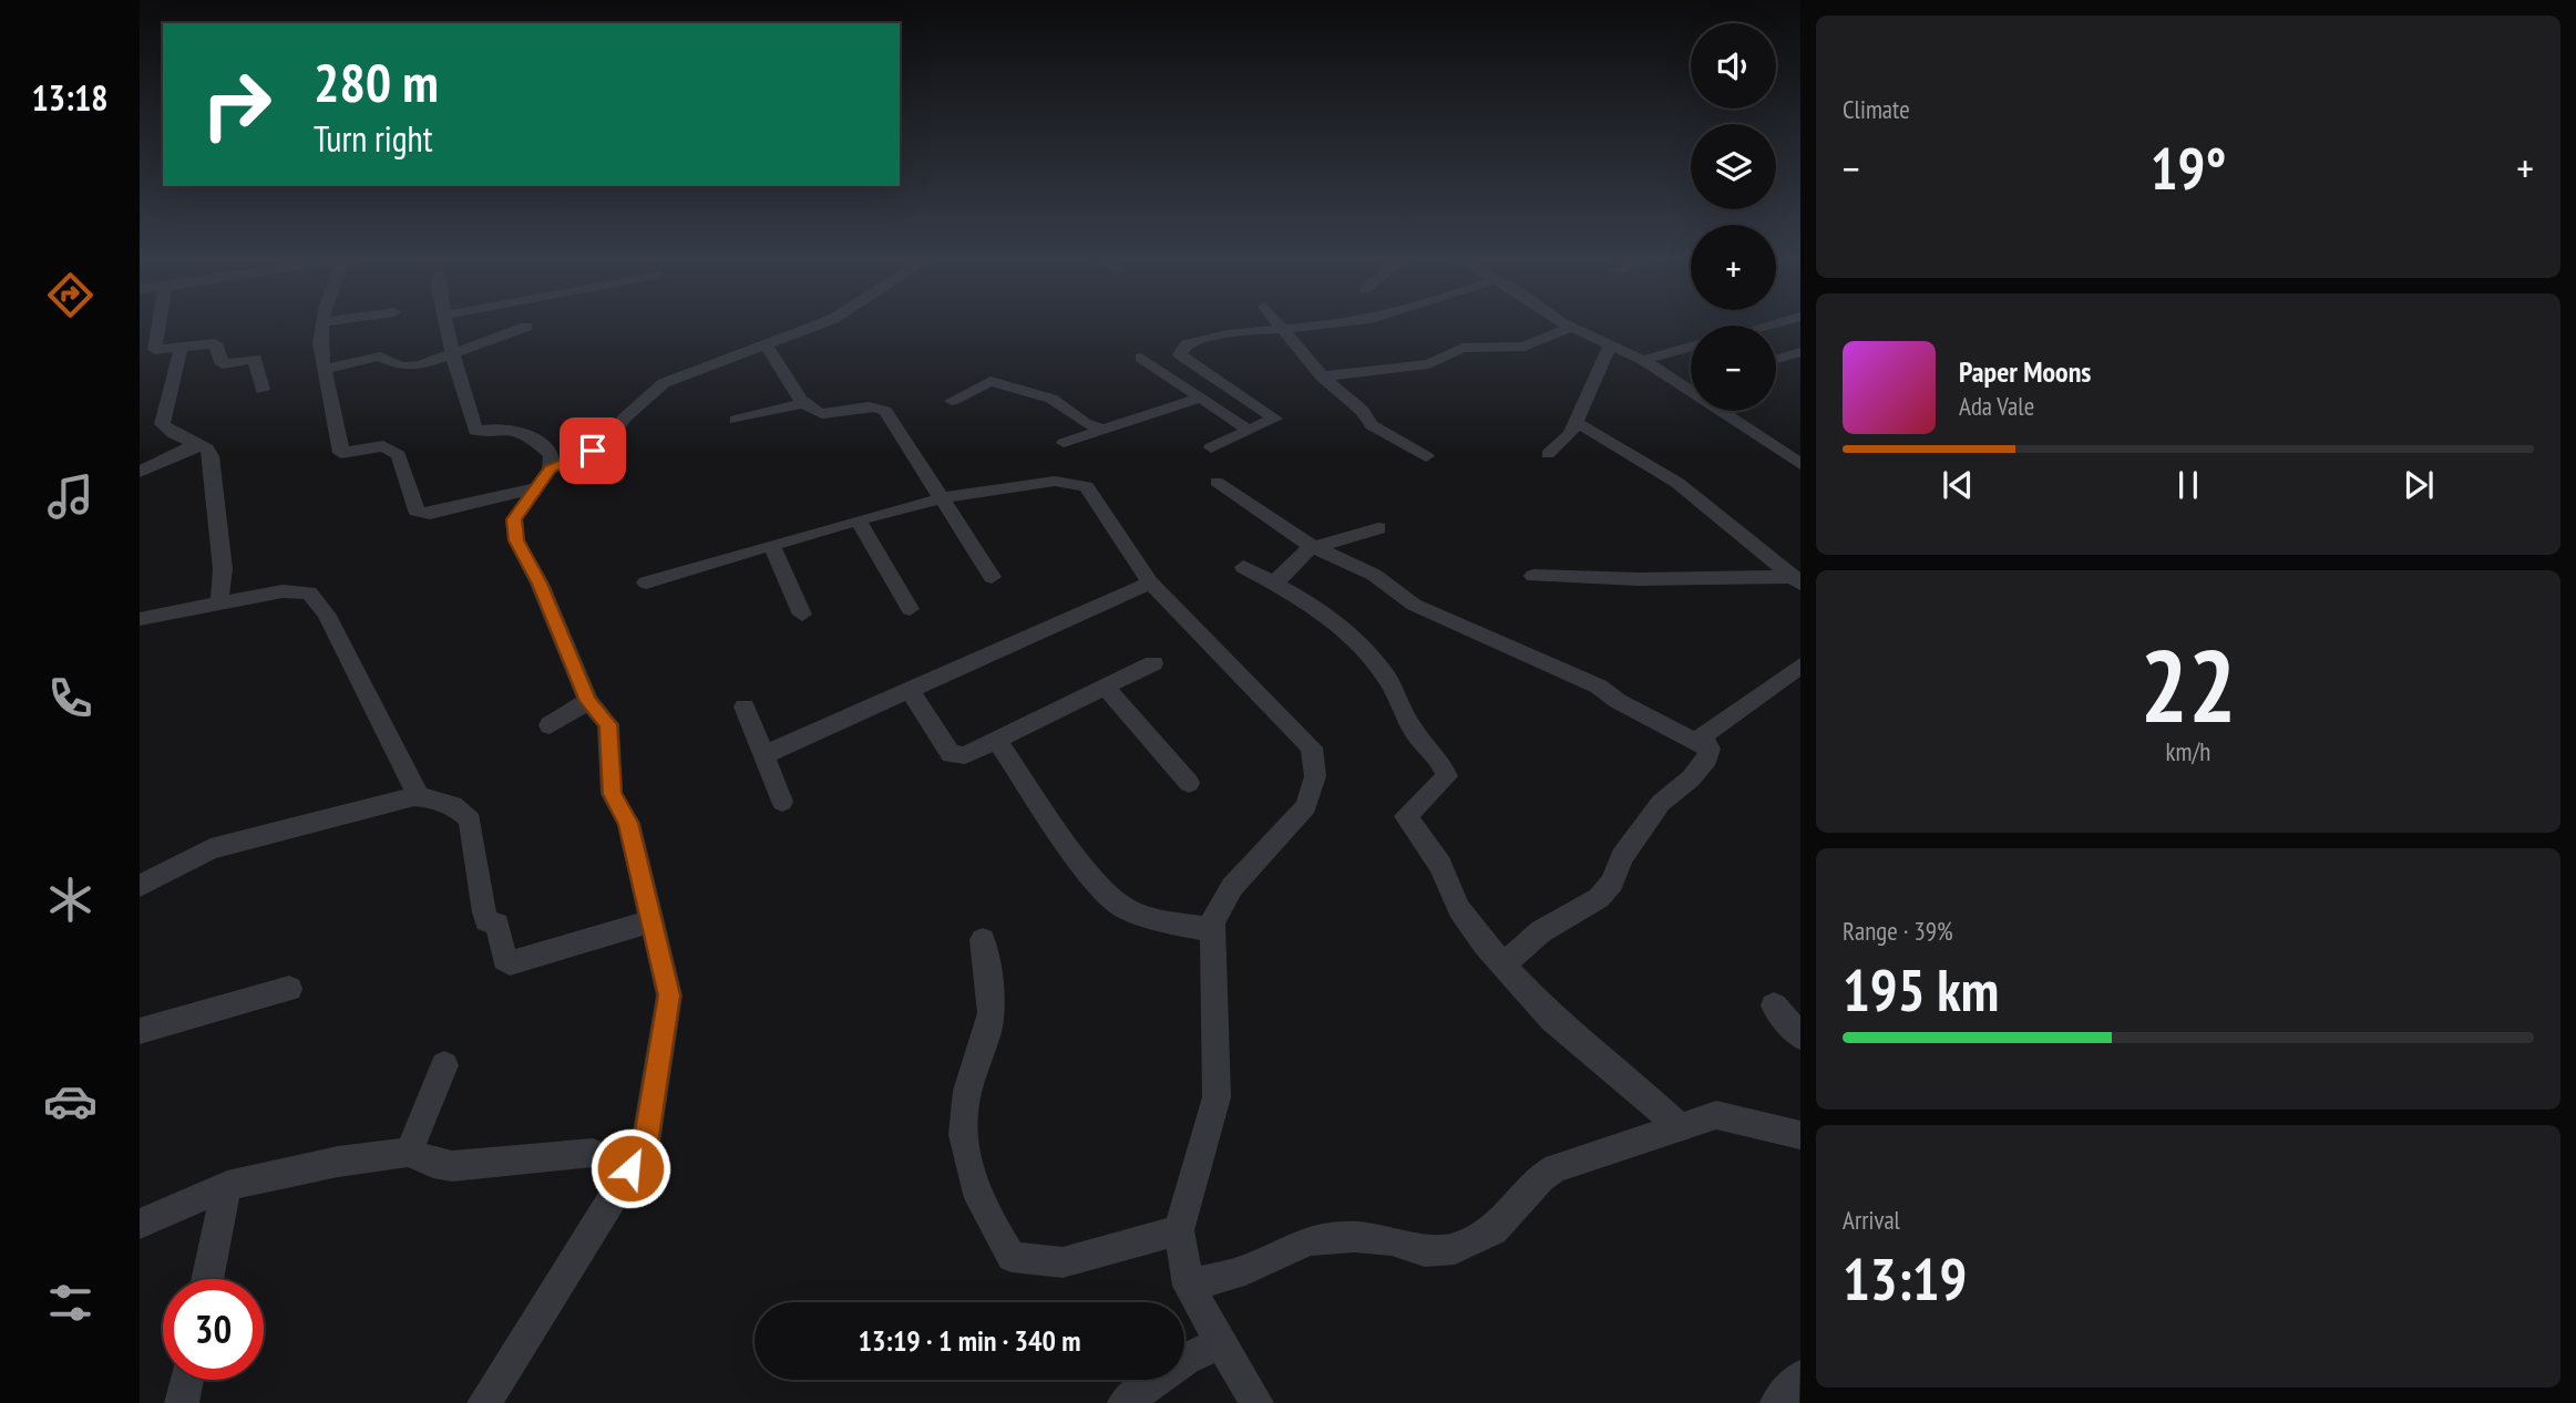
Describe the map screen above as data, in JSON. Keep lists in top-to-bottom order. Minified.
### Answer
{"page":{"tabs":"13:18","tile":["Climate",["22","km/h"],["Range · 39%","195 km"],["Arrival","13:19"]],"map_buttons":["+","−"],"turn":["280 m","Turn right"],"heat":["−","19°","+"],"song":["Paper Moons","Ada Vale"],"limit":"30","trip":"13:19 · 1 min · 340 m"}}
